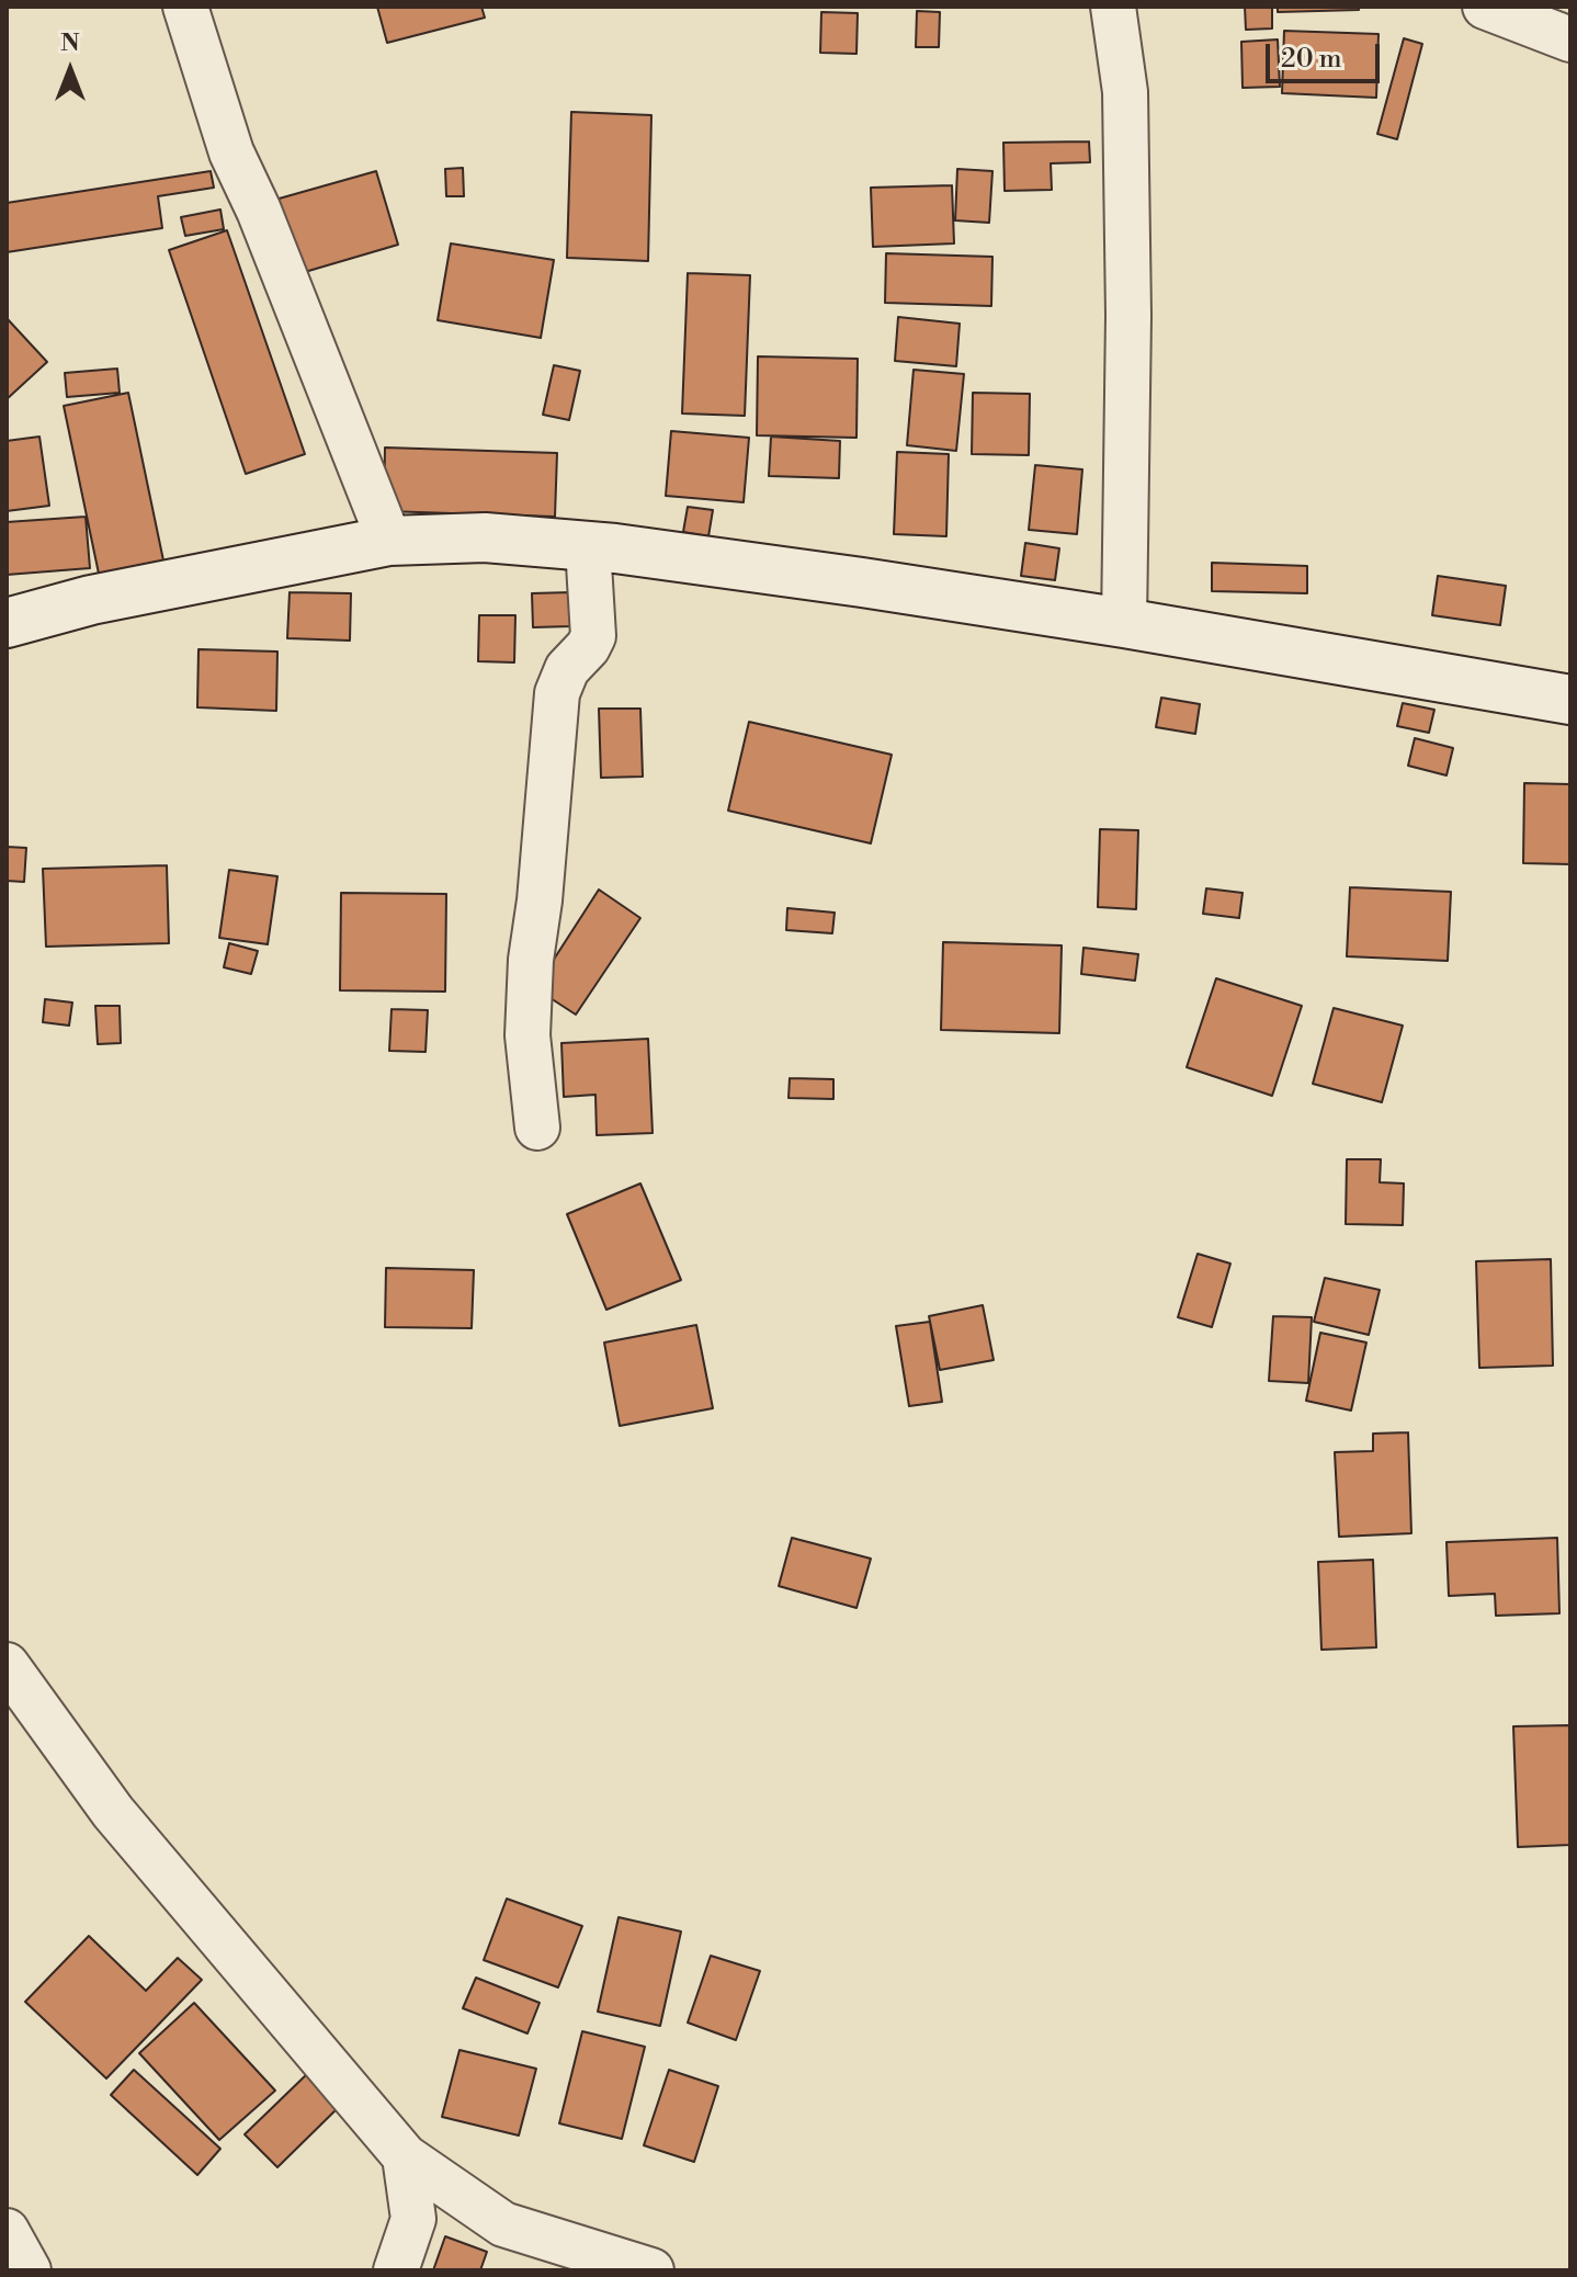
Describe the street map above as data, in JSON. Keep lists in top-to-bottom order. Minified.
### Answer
{"scale_bar":"20 m","north":"top"}
